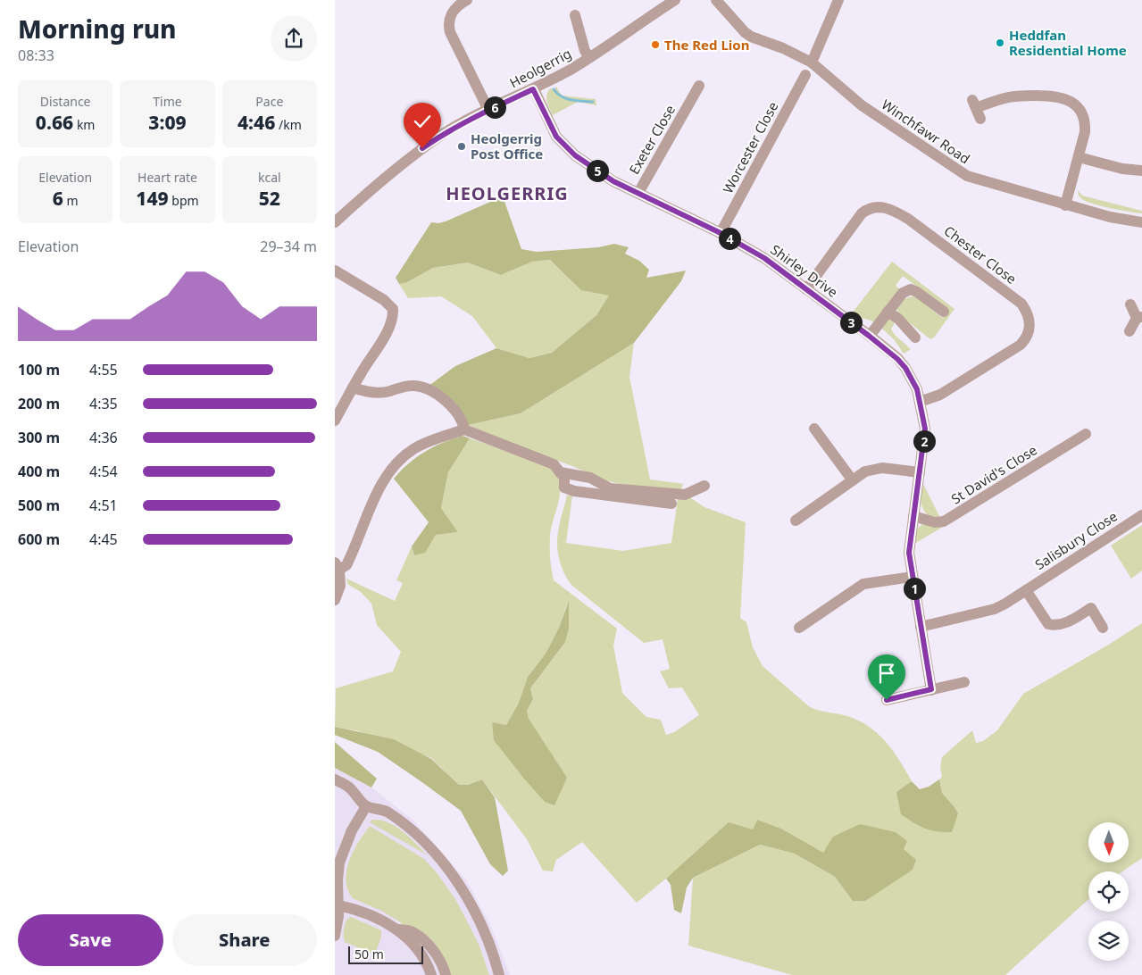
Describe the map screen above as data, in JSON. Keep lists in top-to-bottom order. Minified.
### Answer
{"streets":{"street":["Heolgerrig","Winchfawr Road","Exeter Close","Worcester Close","Chester Close","Shirley Drive","St David's Close","Salisbury Close"]},"crossings":[["Heolgerrig","Shirley Drive"],["Exeter Close","Shirley Drive"],["Worcester Close","Shirley Drive"],["Chester Close","Shirley Drive"],["Shirley Drive","St David's Close"],["Shirley Drive","Salisbury Close"]],"districts":["HEOLGERRIG"],"places":["Heddfan Residential Home","The Red Lion","Heolgerrig Post Office"],"scale_bar":"50 m","north":"bottom","page":{"heading":["Morning run","08:33"],"stats":[["Distance","0.66 km"],["Time","3:09"],["Pace","4:46 /km"],["Elevation","6 m"],["Heart rate","149 bpm"],["kcal","52"]],"pins":["6","5","4","3","2","1"],"chart":["Elevation","29–34 m"],"list":[{"name":"100 m","note":"4:55"},{"name":"200 m","note":"4:35"},{"name":"300 m","note":"4:36"},{"name":"400 m","note":"4:54"},{"name":"500 m","note":"4:51"},{"name":"600 m","note":"4:45"}],"buttons":["Save","Share"],"scale":"50 m"}}
